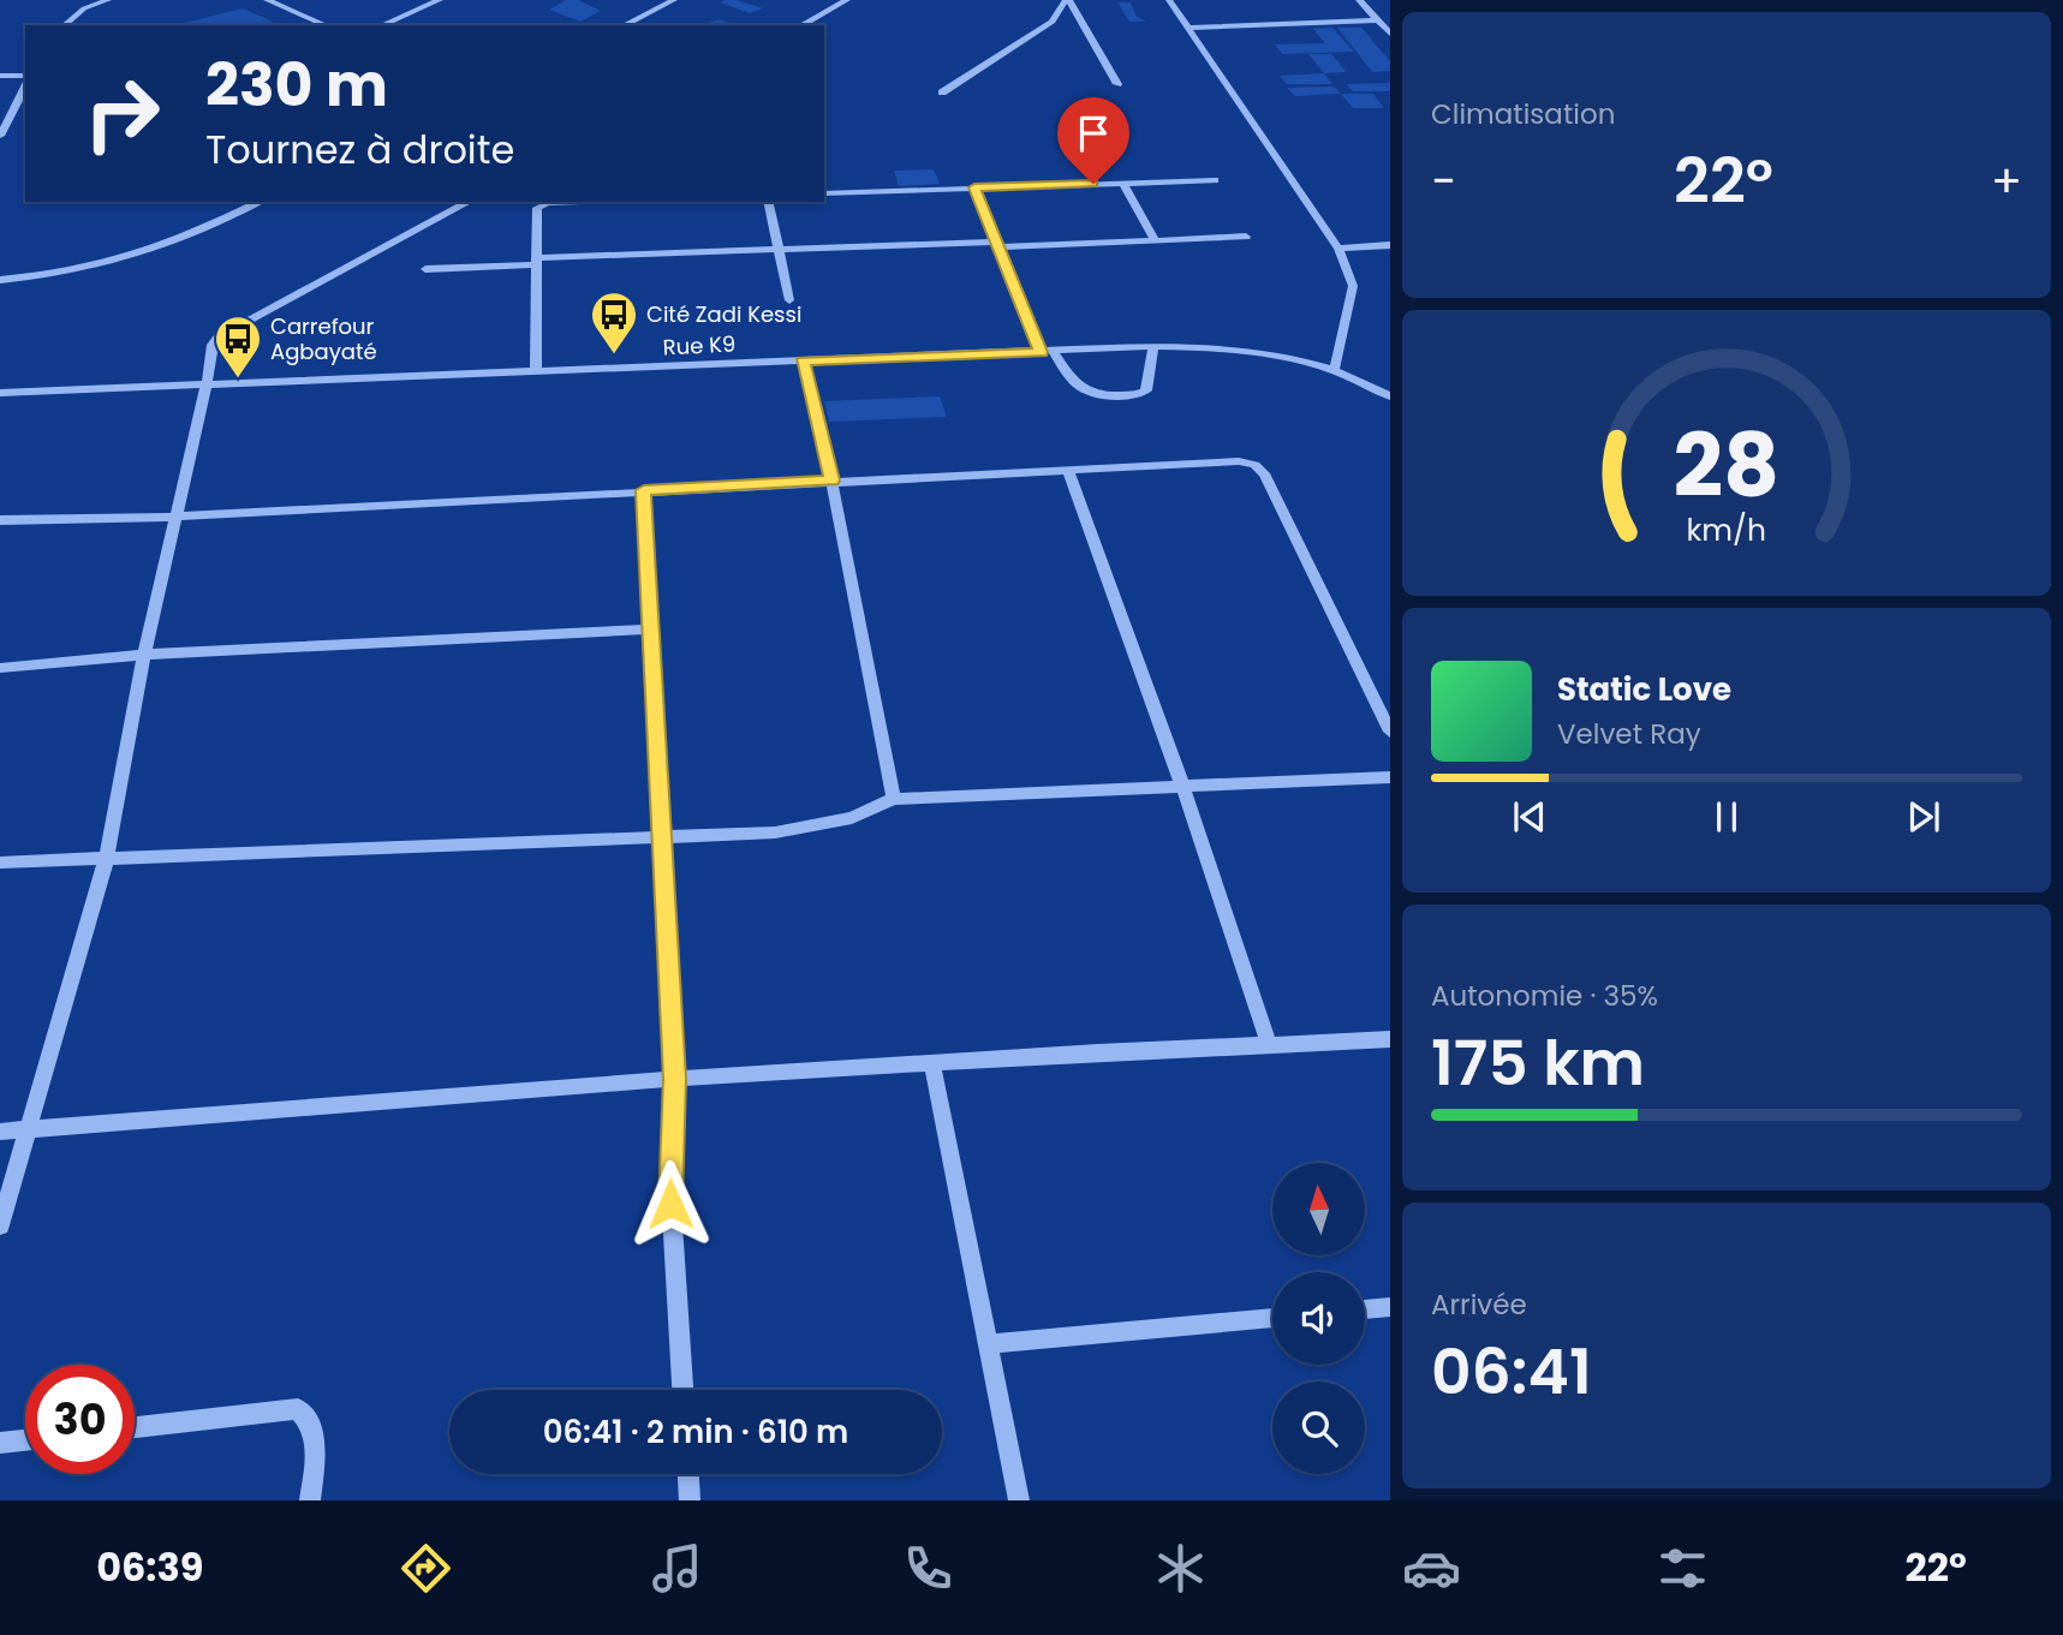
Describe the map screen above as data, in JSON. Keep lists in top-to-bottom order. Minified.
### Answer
{"streets":{"street":["Rue K9"]},"places":{"bus stop":["Cité Zadi Kessi","Carrefour Agbayaté"]},"north":"top","page":{"tile":["Climatisation",["Autonomie · 35%","175 km"],["Arrivée","06:41"]],"turn":["230 m","Tournez à droite"],"heat":["−","22°","+"],"song":["Static Love","Velvet Ray"],"limit":"30","trip":"06:41 · 2 min · 610 m","tabs":["06:39","22°"],"gauge":["28","km/h"]}}
